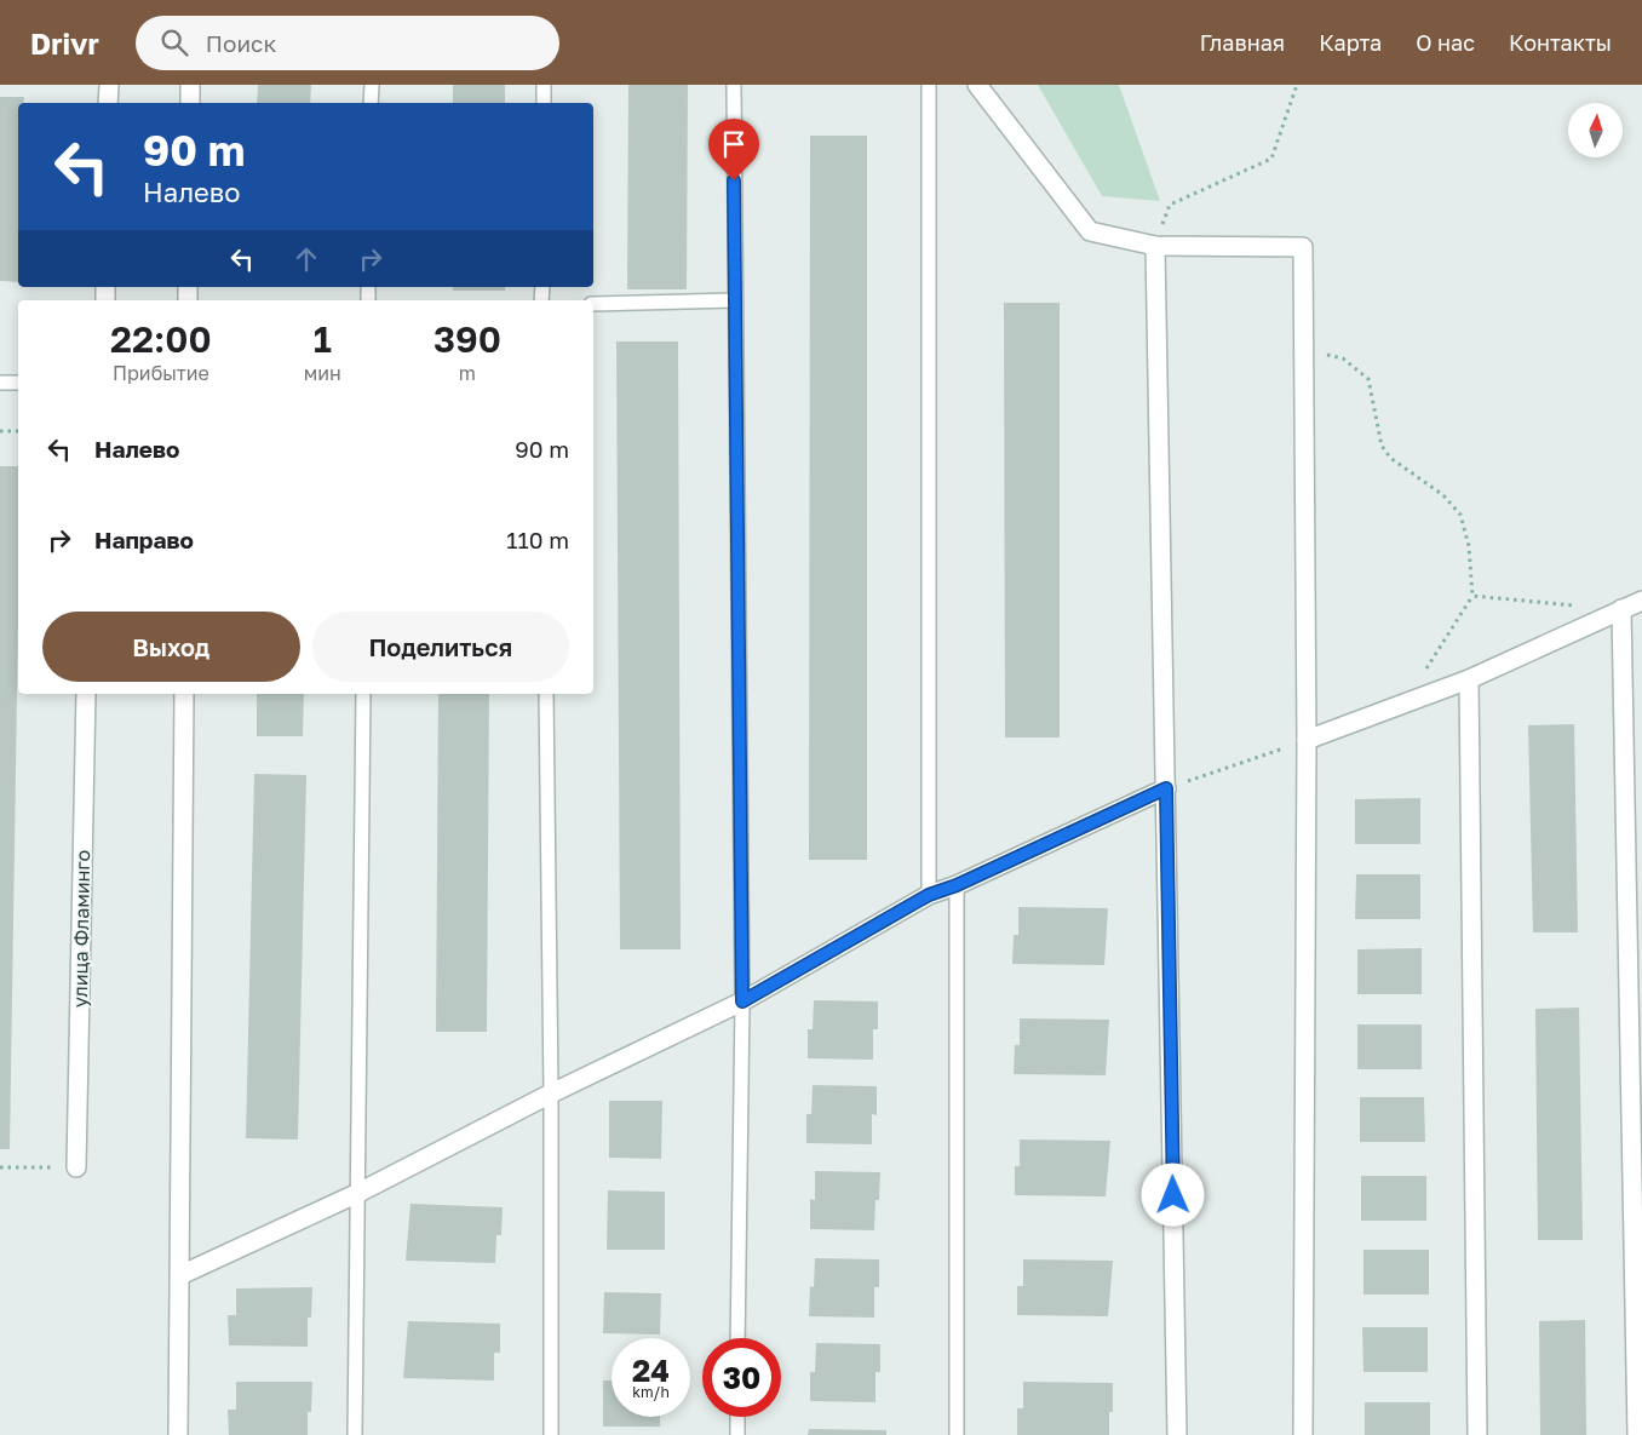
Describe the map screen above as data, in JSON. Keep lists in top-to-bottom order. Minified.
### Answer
{"streets":{"street":["улица Фламинго"]},"north":"top","page":{"header":"Drivr","search":"Поиск","nav":["Главная","Карта","О нас","Контакты"],"turn":["90 m","Налево"],"eta":["22:00","Прибытие","1","мин","390","m"],"list":[{"name":"Налево","value":"90 m"},{"name":"Направо","value":"110 m"}],"buttons":["Выход","Поделиться"],"speed":"24 km/h","limit":"30"}}
